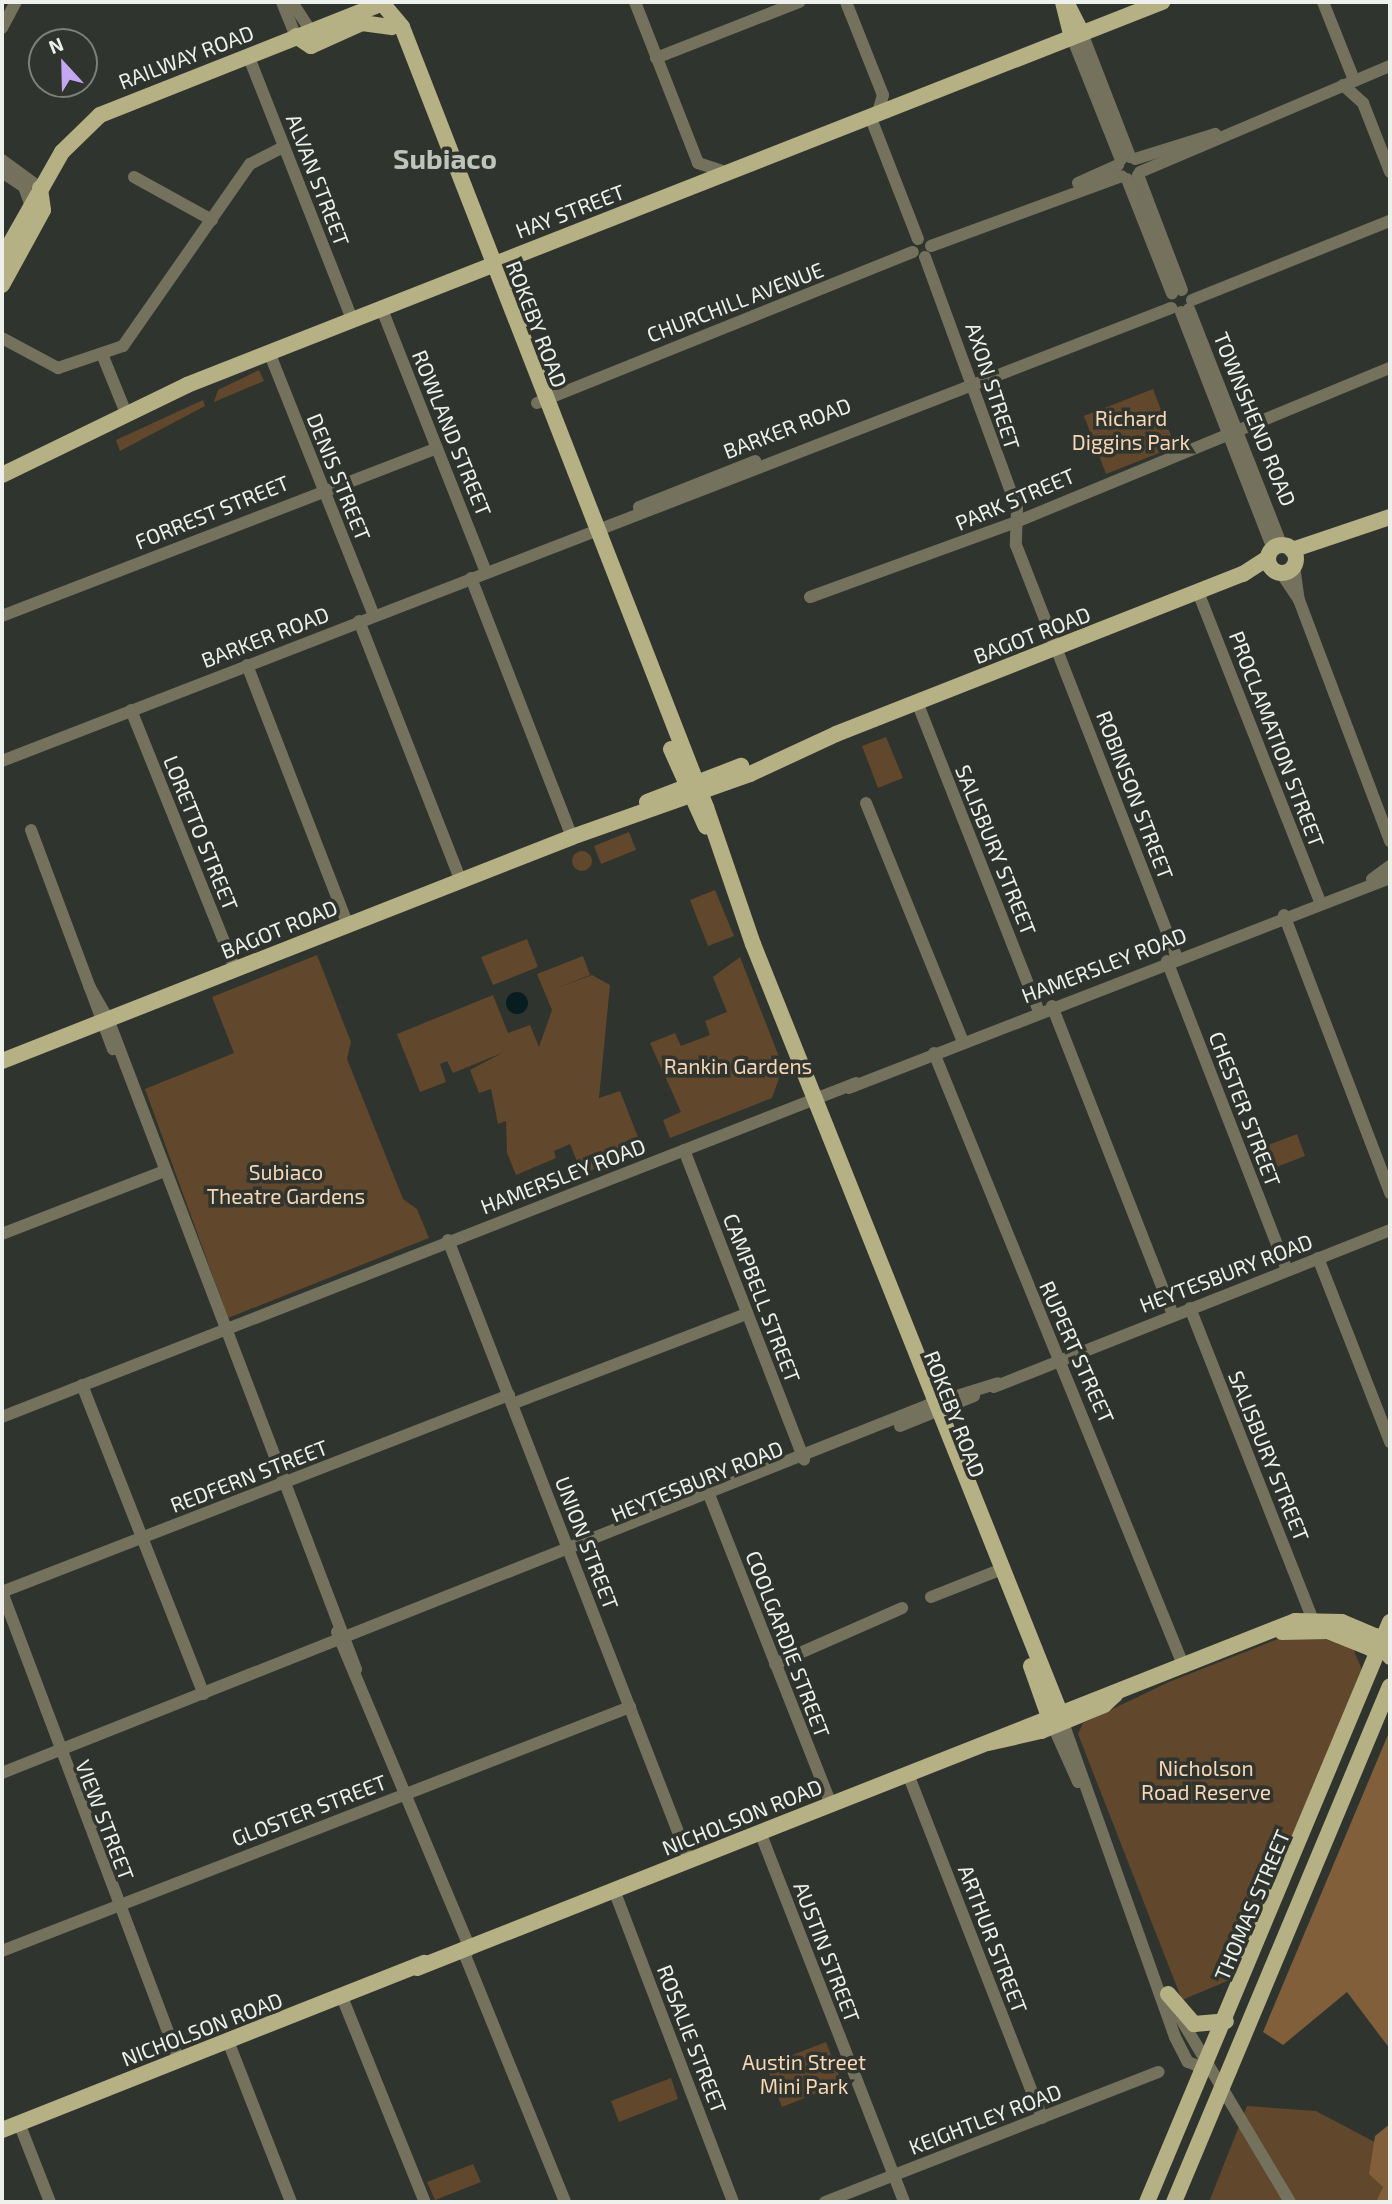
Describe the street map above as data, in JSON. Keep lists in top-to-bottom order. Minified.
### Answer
{"streets":{"main road":["RAILWAY ROAD","HAY STREET","ROKEBY ROAD","TOWNSHEND ROAD","BAGOT ROAD","NICHOLSON ROAD","THOMAS STREET"],"street":["ALVAN STREET","CHURCHILL AVENUE","AXON STREET","BARKER ROAD","ROWLAND STREET","DENIS STREET","PARK STREET","FORREST STREET","PROCLAMATION STREET","ROBINSON STREET","LORETTO STREET","SALISBURY STREET","HAMERSLEY ROAD","CHESTER STREET","HEYTESBURY ROAD","CAMPBELL STREET","RUPERT STREET","REDFERN STREET","UNION STREET","COOLGARDIE STREET","GLOSTER STREET","VIEW STREET","ARTHUR STREET","AUSTIN STREET","ROSALIE STREET","KEIGHTLEY ROAD"]},"crossings":[["RAILWAY ROAD","ALVAN STREET"],["RAILWAY ROAD","ROKEBY ROAD"],["ALVAN STREET","HAY STREET"],["HAY STREET","ROKEBY ROAD"],["HAY STREET","TOWNSHEND ROAD"],["HAY STREET","ROWLAND STREET"],["HAY STREET","DENIS STREET"],["CHURCHILL AVENUE","ROKEBY ROAD"],["CHURCHILL AVENUE","AXON STREET"],["CHURCHILL AVENUE","TOWNSHEND ROAD"],["ROKEBY ROAD","BARKER ROAD"],["ROKEBY ROAD","BAGOT ROAD"],["ROKEBY ROAD","HAMERSLEY ROAD"],["ROKEBY ROAD","HEYTESBURY ROAD"],["ROKEBY ROAD","NICHOLSON ROAD"],["ROKEBY ROAD","THOMAS STREET"],["AXON STREET","BARKER ROAD"],["AXON STREET","PARK STREET"],["AXON STREET","BAGOT ROAD"],["AXON STREET","ROBINSON STREET"],["TOWNSHEND ROAD","BARKER ROAD"],["TOWNSHEND ROAD","PARK STREET"],["TOWNSHEND ROAD","BAGOT ROAD"],["BARKER ROAD","ROWLAND STREET"],["BARKER ROAD","DENIS STREET"],["BARKER ROAD","LORETTO STREET"],["ROWLAND STREET","FORREST STREET"],["DENIS STREET","FORREST STREET"],["BAGOT ROAD","PROCLAMATION STREET"],["BAGOT ROAD","ROBINSON STREET"],["BAGOT ROAD","LORETTO STREET"],["BAGOT ROAD","SALISBURY STREET"],["PROCLAMATION STREET","HAMERSLEY ROAD"],["ROBINSON STREET","HAMERSLEY ROAD"],["ROBINSON STREET","CHESTER STREET"],["SALISBURY STREET","HAMERSLEY ROAD"],["SALISBURY STREET","HEYTESBURY ROAD"],["SALISBURY STREET","NICHOLSON ROAD"],["HAMERSLEY ROAD","CHESTER STREET"],["HAMERSLEY ROAD","CAMPBELL STREET"],["HAMERSLEY ROAD","RUPERT STREET"],["HAMERSLEY ROAD","UNION STREET"],["CHESTER STREET","HEYTESBURY ROAD"],["HEYTESBURY ROAD","CAMPBELL STREET"],["HEYTESBURY ROAD","RUPERT STREET"],["HEYTESBURY ROAD","UNION STREET"],["HEYTESBURY ROAD","COOLGARDIE STREET"],["HEYTESBURY ROAD","VIEW STREET"],["CAMPBELL STREET","REDFERN STREET"],["RUPERT STREET","NICHOLSON ROAD"],["REDFERN STREET","UNION STREET"],["REDFERN STREET","VIEW STREET"],["UNION STREET","GLOSTER STREET"],["UNION STREET","NICHOLSON ROAD"],["COOLGARDIE STREET","NICHOLSON ROAD"],["GLOSTER STREET","VIEW STREET"],["NICHOLSON ROAD","VIEW STREET"],["NICHOLSON ROAD","THOMAS STREET"],["NICHOLSON ROAD","ARTHUR STREET"],["NICHOLSON ROAD","AUSTIN STREET"],["NICHOLSON ROAD","ROSALIE STREET"],["ARTHUR STREET","KEIGHTLEY ROAD"],["AUSTIN STREET","KEIGHTLEY ROAD"]],"districts":["Subiaco"],"parks":["Richard Diggins Park","Rankin Gardens","Subiaco Theatre Gardens","Nicholson Road Reserve","Austin Street Mini Park"],"north":"top"}
